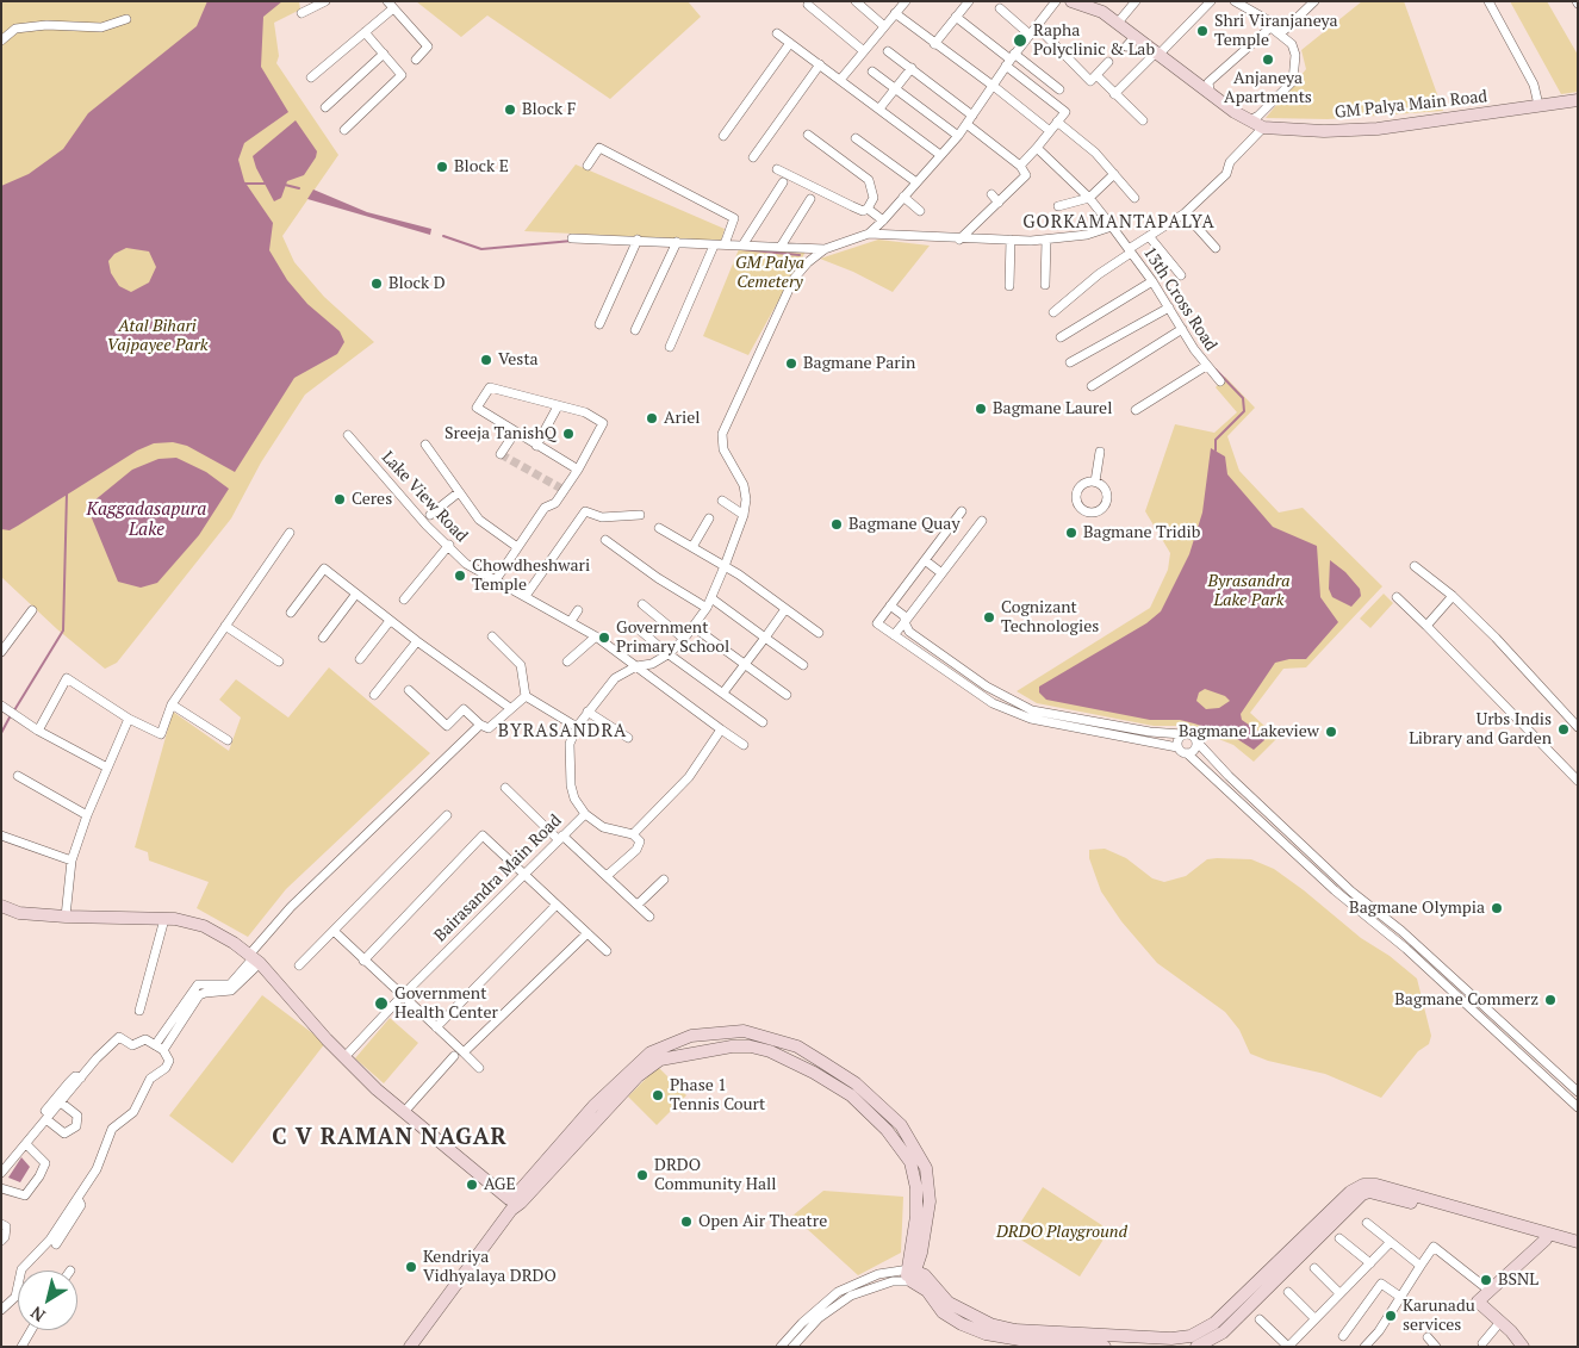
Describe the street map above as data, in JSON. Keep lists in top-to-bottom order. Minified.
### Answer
{"streets":{"street":["GM Palya Main Road","13th Cross Road","Lake View Road","Bairasandra Main Road"]},"crossings":[["Lake View Road","Bairasandra Main Road"]],"districts":["GORKAMANTAPALYA","BYRASANDRA","C V RAMAN NAGAR"],"water":["Kaggadasapura Lake"],"parks":["GM Palya Cemetery","Atal Bihari Vajpayee Park","Byrasandra Lake Park","DRDO Playground"],"places":["Shri Viranjaneya Temple","Rapha Polyclinic & Lab","Anjaneya Apartments","Block F","Block E","Block D","Vesta","Bagmane Parin","Bagmane Laurel","Ariel","Sreeja TanishQ","Ceres","Bagmane Quay","Bagmane Tridib","Chowdheshwari Temple","Cognizant Technologies","Government Primary School","Urbs Indis Library and Garden","Bagmane Lakeview","Bagmane Olympia","Bagmane Commerz","Government Health Center","Phase 1 Tennis Court","DRDO Community Hall","AGE","Open Air Theatre","Kendriya Vidhyalaya DRDO","BSNL","Karunadu services"],"north":"bottom left"}
